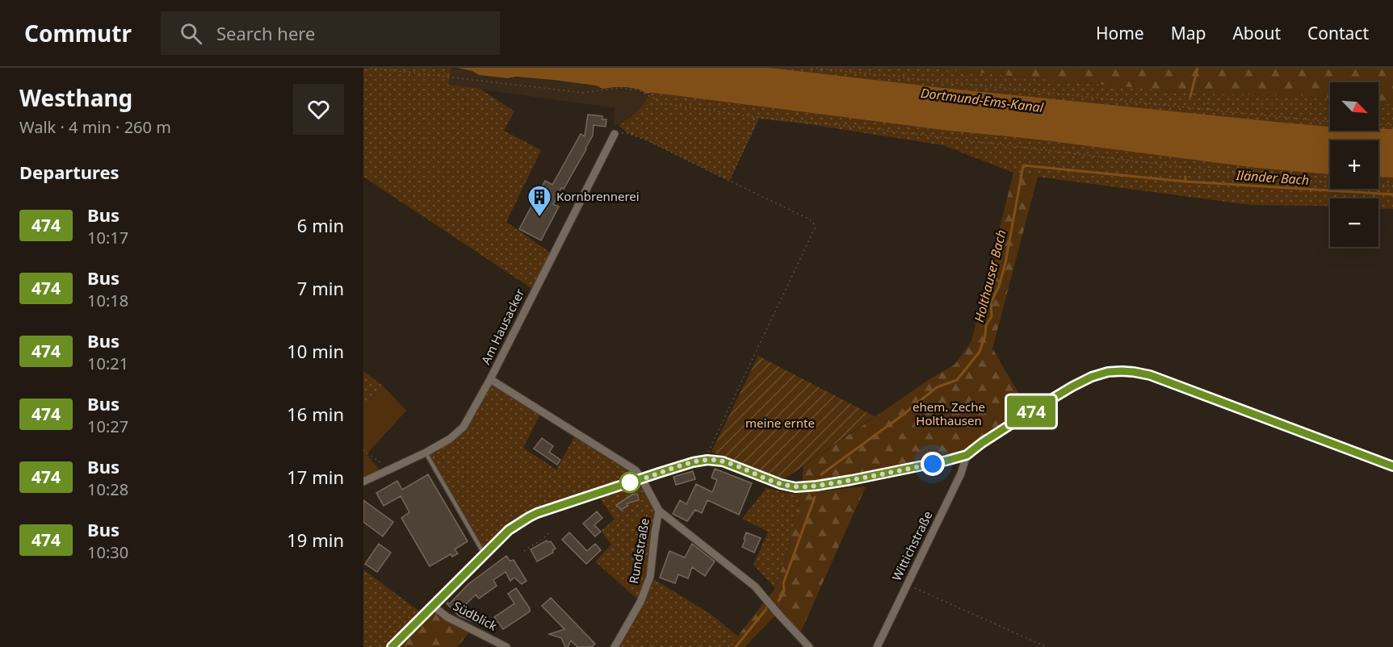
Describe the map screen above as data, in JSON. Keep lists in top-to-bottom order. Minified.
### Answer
{"streets":{"street":["Am Hausacker","Wittichstraße","Rundstraße","Südblick"]},"water":["Dortmund-Ems-Kanal","Iländer Bach","Holthauser Bach"],"parks":["ehem. Zeche Holthausen","meine ernte"],"places":{"building":["Kornbrennerei"]},"lines":["bus line 474"],"north":"bottom right","page":{"header":"Commutr","search":"Search here","nav":["Home","Map","About","Contact"],"heading":[["Westhang","Walk · 4 min · 260 m"],"Departures"],"on_map":"474","map_buttons":["+","−"],"list":[{"mark":"474","name":"Bus","note":"10:17","value":"6 min"},{"mark":"474","name":"Bus","note":"10:18","value":"7 min"},{"mark":"474","name":"Bus","note":"10:21","value":"10 min"},{"mark":"474","name":"Bus","note":"10:27","value":"16 min"},{"mark":"474","name":"Bus","note":"10:28","value":"17 min"},{"mark":"474","name":"Bus","note":"10:30","value":"19 min"}]}}
